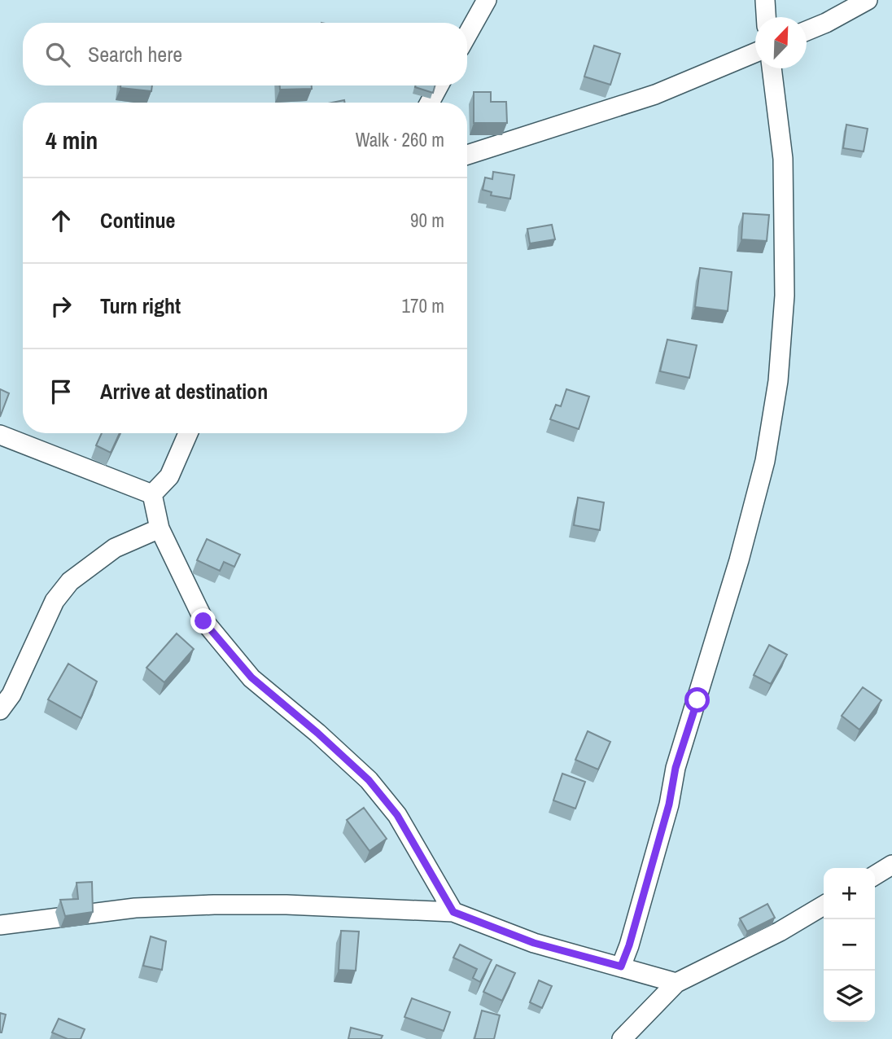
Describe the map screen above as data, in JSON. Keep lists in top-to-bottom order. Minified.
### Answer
{"north":"top right","page":{"search":"Search here","heading":["4 min","Walk · 260 m"],"list":[["Continue","90 m"],["Turn right","170 m"],"Arrive at destination"],"map_buttons":["+","−"]}}
